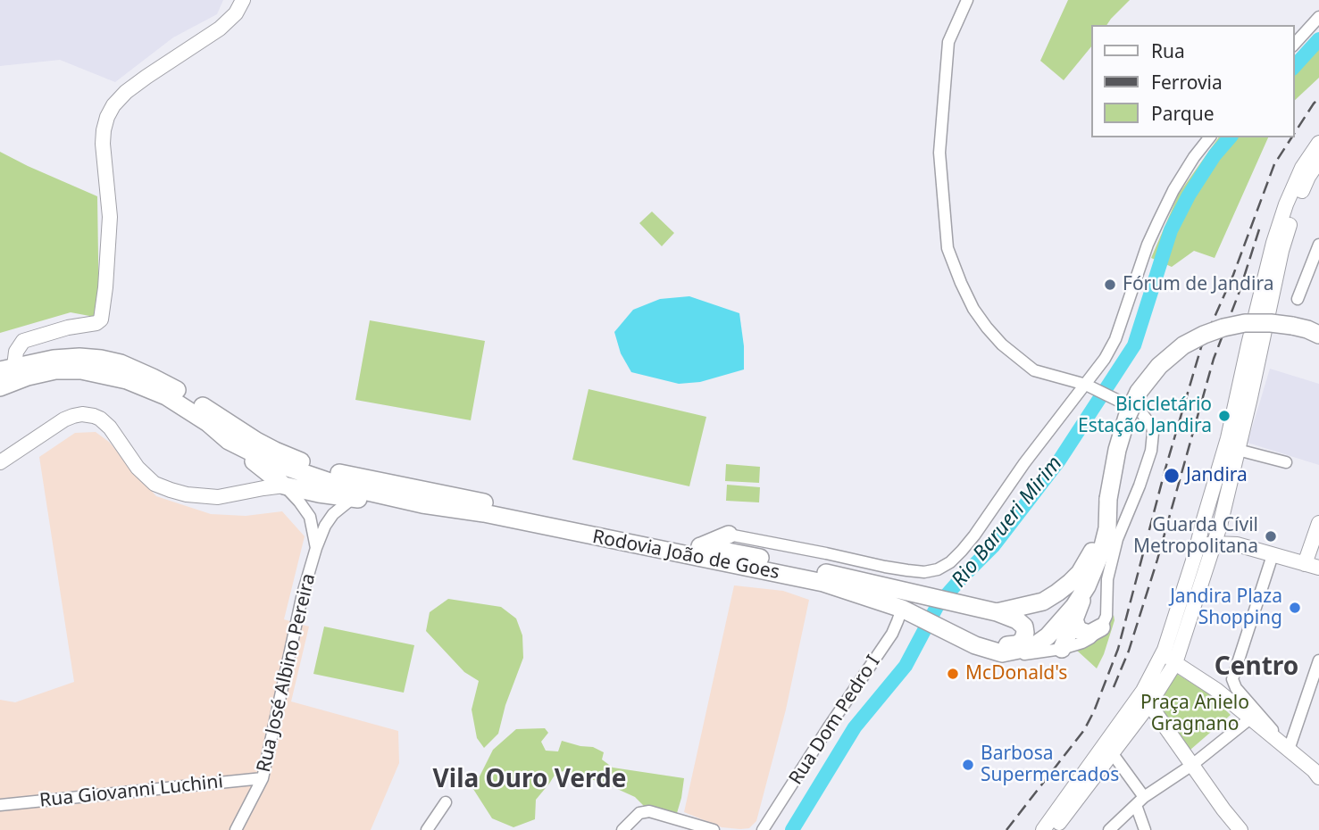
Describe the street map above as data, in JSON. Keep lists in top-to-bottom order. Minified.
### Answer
{"streets":{"highway":["Rodovia João de Goes"],"street":["Rua José Albino Pereira","Rua Dom Pedro I","Rua Giovanni Luchini"]},"crossings":[["Rodovia João de Goes","Rua Dom Pedro I"],["Rua José Albino Pereira","Rua Giovanni Luchini"]],"districts":["Centro","Vila Ouro Verde"],"water":["Rio Barueri Mirim"],"parks":["Praça Anielo Gragnano"],"places":["Fórum de Jandira","Bicicletário Estação Jandira","Jandira","Guarda Cívil Metropolitana","Jandira Plaza Shopping","McDonald's","Barbosa Supermercados"],"legend":["Rua","Ferrovia","Parque"]}
